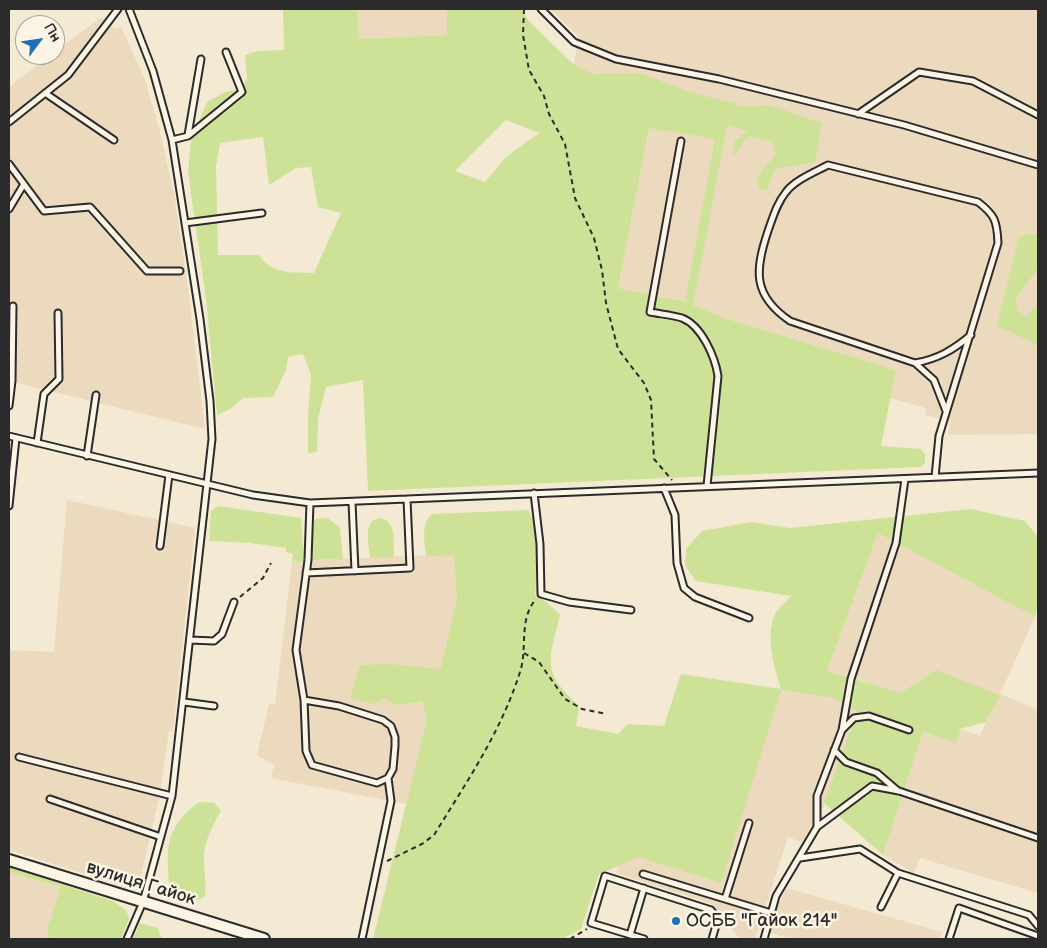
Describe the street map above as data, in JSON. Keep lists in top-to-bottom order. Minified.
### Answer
{"streets":{"street":["вулиця Гайок"]},"places":["ОСББ \"Гайок 214\""],"north":"top right"}
